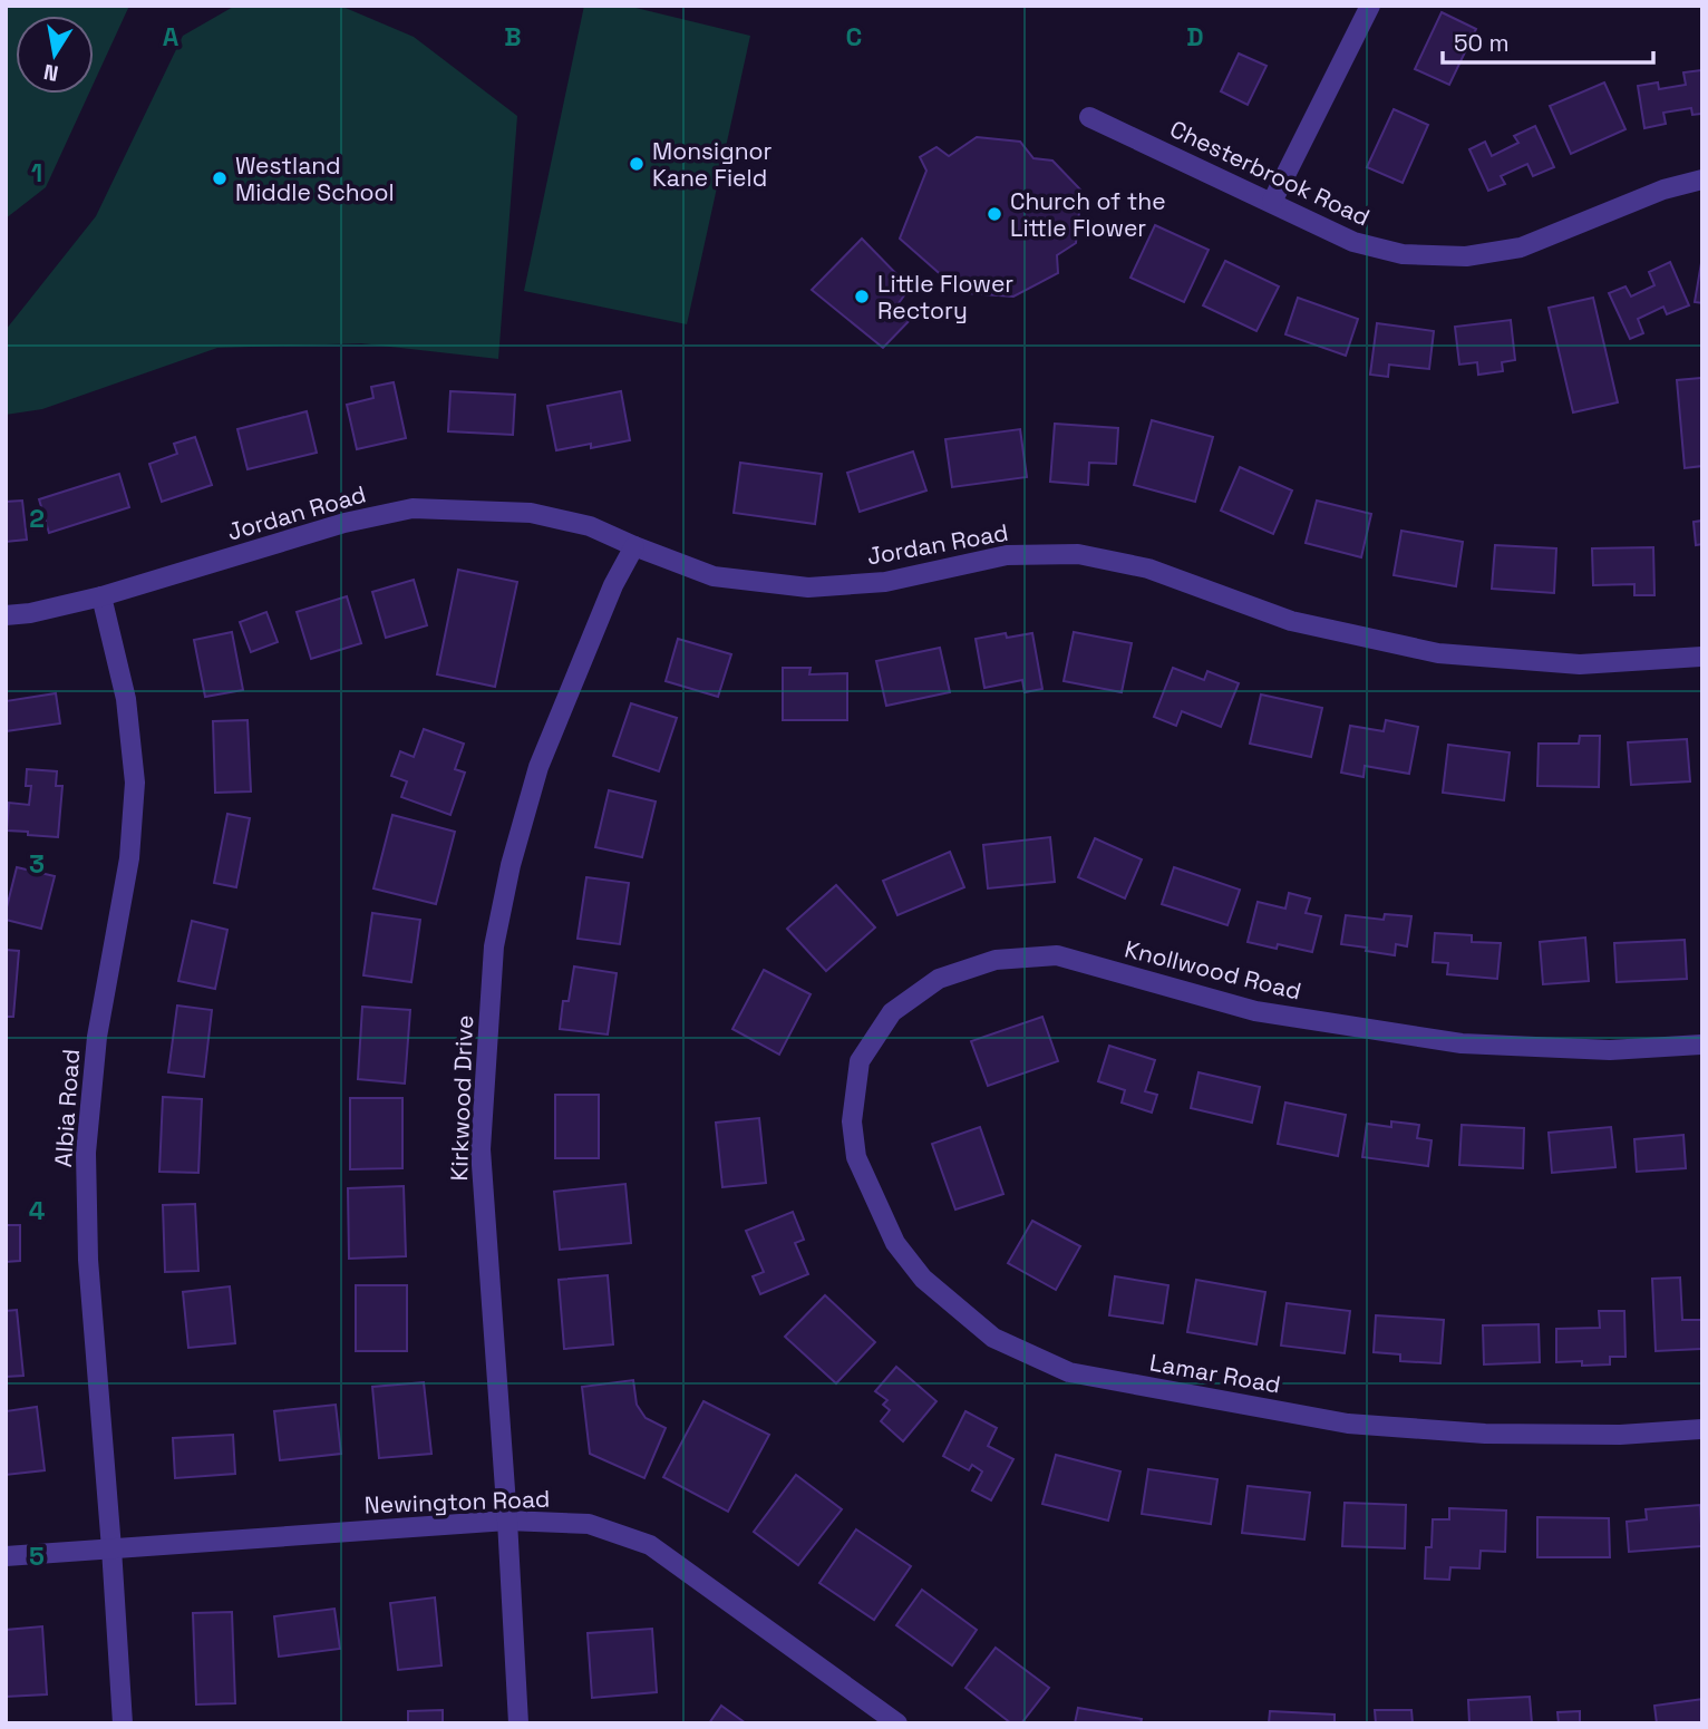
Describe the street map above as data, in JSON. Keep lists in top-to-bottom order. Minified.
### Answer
{"streets":{"street":["Chesterbrook Road","Jordan Road","Knollwood Road","Kirkwood Drive","Albia Road","Lamar Road","Newington Road"]},"crossings":[["Jordan Road","Kirkwood Drive"],["Jordan Road","Albia Road"],["Knollwood Road","Lamar Road"],["Kirkwood Drive","Newington Road"],["Albia Road","Newington Road"]],"places":["Monsignor Kane Field","Westland Middle School","Church of the Little Flower","Little Flower Rectory"],"scale_bar":"50 m","north":"bottom","grid":{"columns":["A","B","C","D"],"rows":["1","2","3","4","5"]}}
